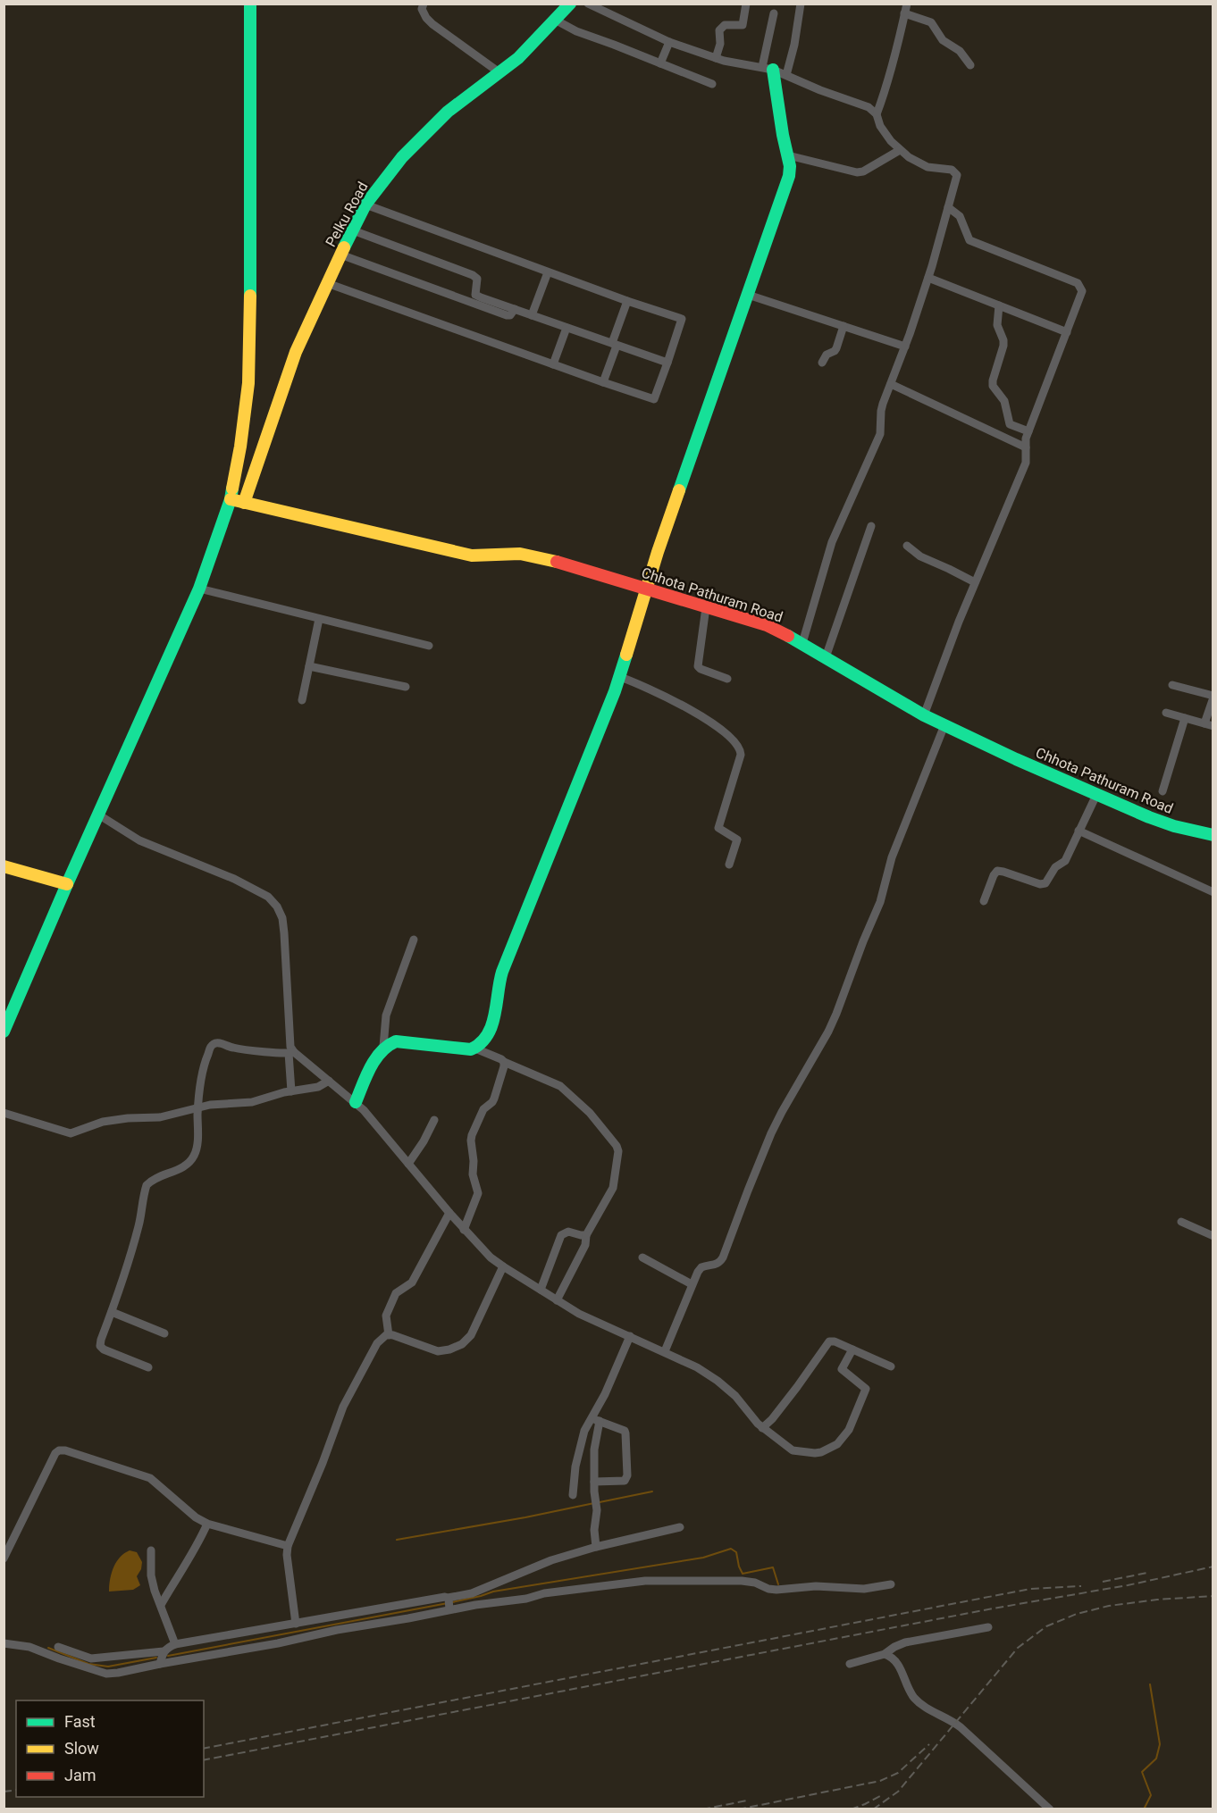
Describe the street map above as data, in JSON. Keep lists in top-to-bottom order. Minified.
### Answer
{"streets":{"main road":["Pelku Road","Chhota Pathuram Road"]},"crossings":[["Pelku Road","Chhota Pathuram Road"]],"legend":["Fast","Slow","Jam"]}
